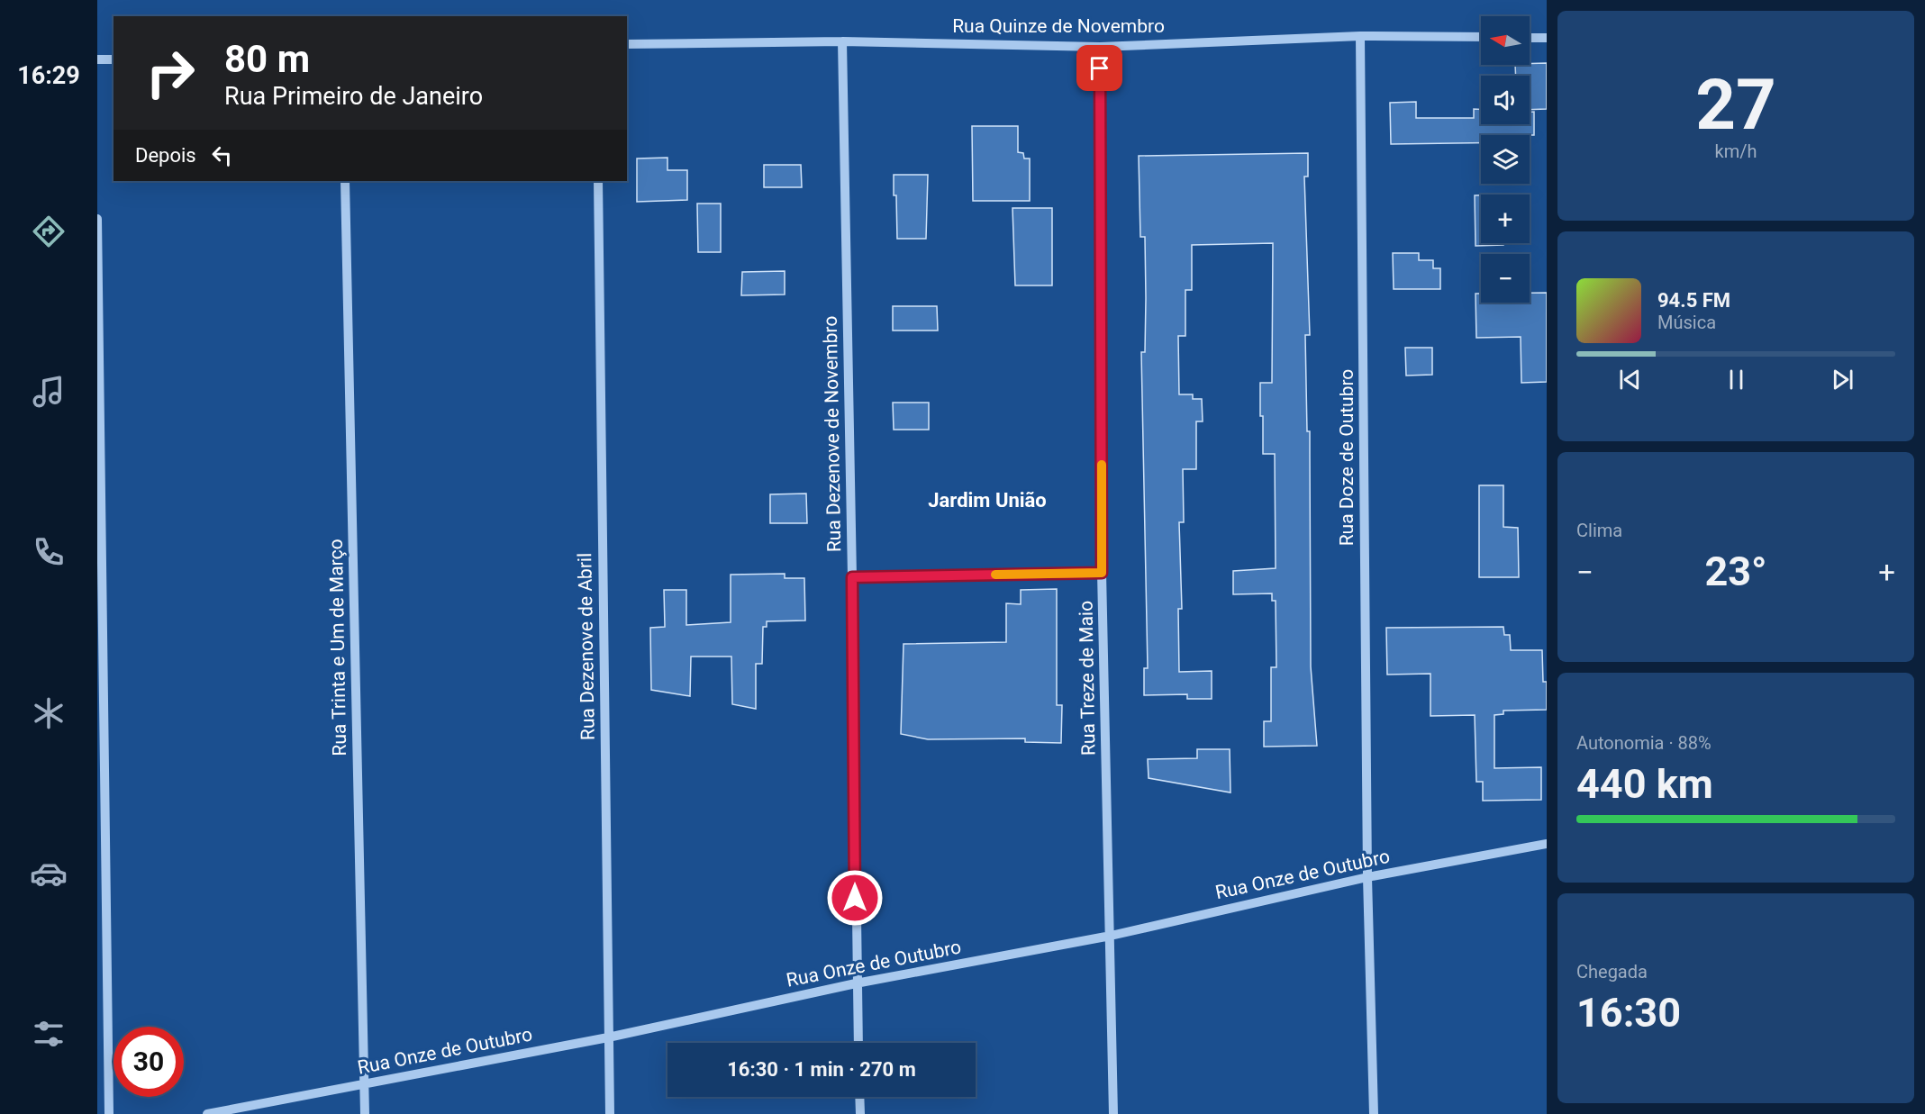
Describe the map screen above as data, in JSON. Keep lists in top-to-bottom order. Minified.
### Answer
{"streets":{"street":["Rua Quinze de Novembro","Rua Dezenove de Novembro","Rua Doze de Outubro","Rua Dezenove de Abril","Rua Trinta e Um de Março","Rua Treze de Maio","Rua Onze de Outubro"]},"crossings":[["Rua Quinze de Novembro","Rua Dezenove de Novembro"],["Rua Quinze de Novembro","Rua Doze de Outubro"],["Rua Quinze de Novembro","Rua Treze de Maio"],["Rua Dezenove de Novembro","Rua Onze de Outubro"],["Rua Doze de Outubro","Rua Onze de Outubro"],["Rua Dezenove de Abril","Rua Onze de Outubro"],["Rua Trinta e Um de Março","Rua Onze de Outubro"],["Rua Treze de Maio","Rua Onze de Outubro"]],"districts":["Jardim União"],"north":"left","page":{"tabs":"16:29","tile":[["27","km/h"],"Clima",["Autonomia · 88%","440 km"],["Chegada","16:30"]],"map_buttons":["+","−"],"turn":["80 m","Rua Primeiro de Janeiro"],"then":"Depois","song":["94.5 FM","Música"],"heat":["−","23°","+"],"limit":"30","trip":"16:30 · 1 min · 270 m"}}
